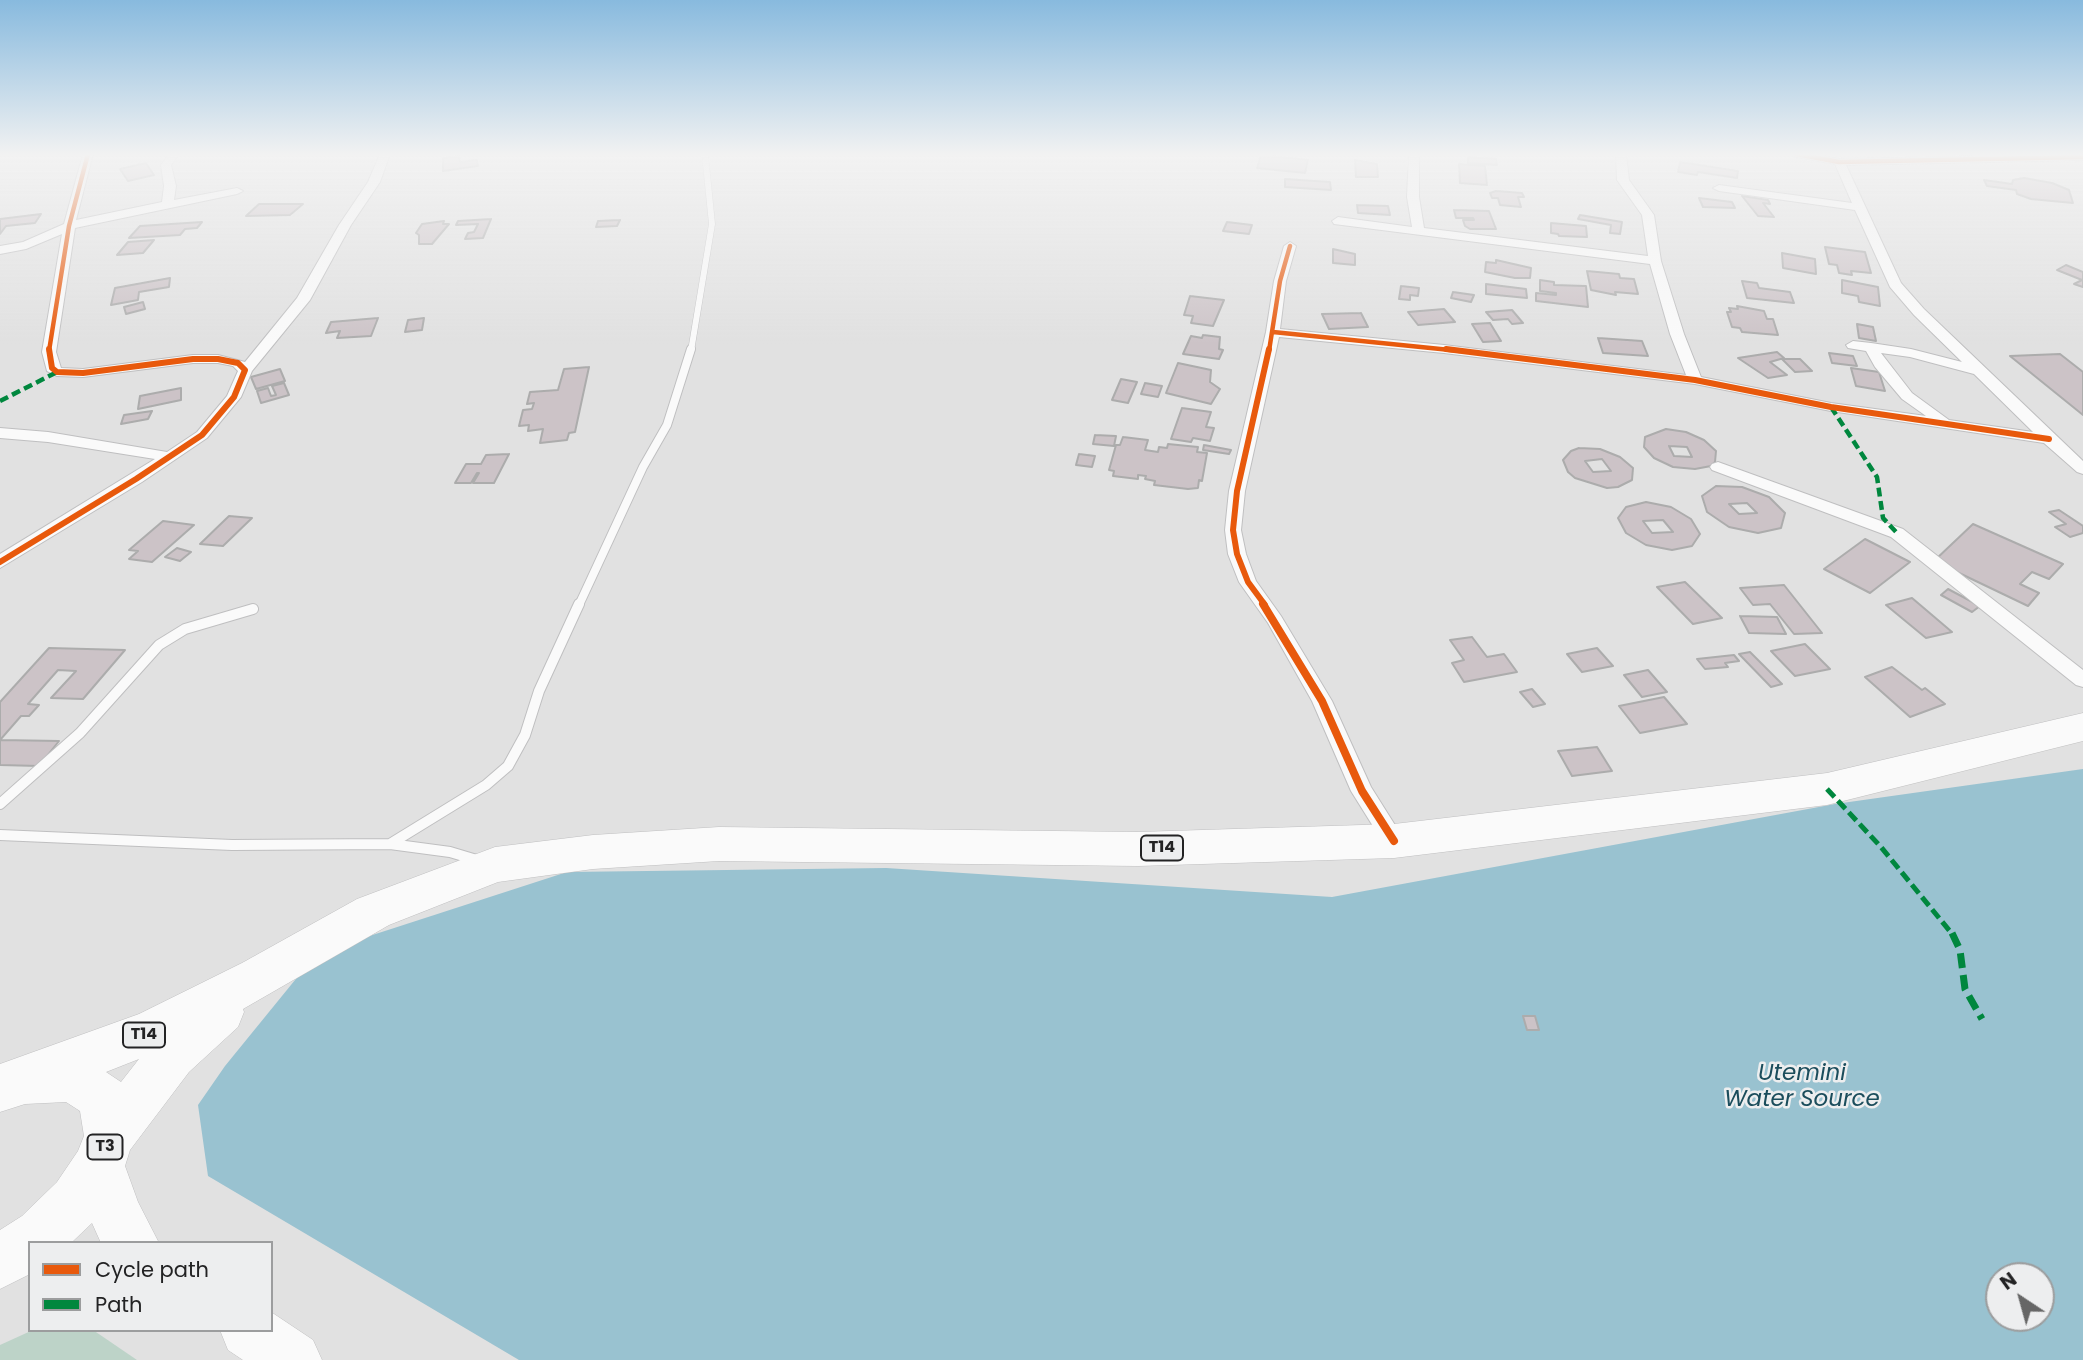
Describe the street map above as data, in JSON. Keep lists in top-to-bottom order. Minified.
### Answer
{"streets":{"highway":["T14","T3"]},"crossings":[["T14","T3"]],"water":["Utemini Water Source"],"legend":["Cycle path","Path"],"north":"top left"}
